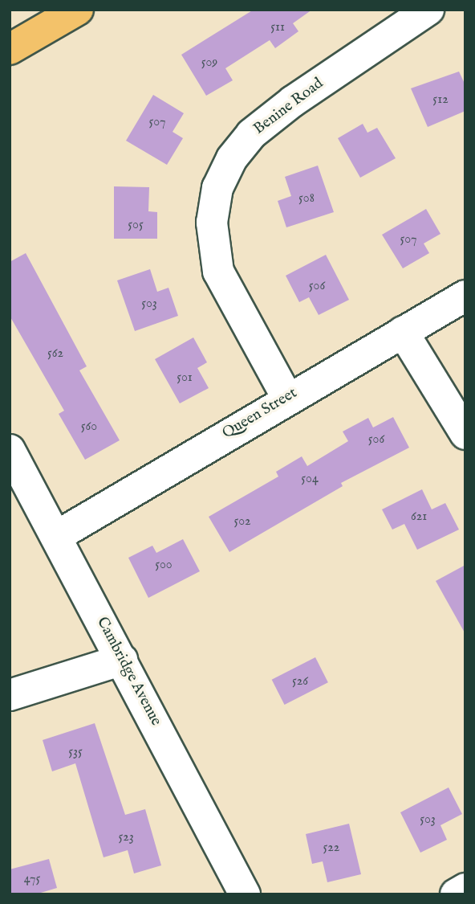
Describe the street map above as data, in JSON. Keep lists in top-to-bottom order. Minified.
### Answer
{"streets":{"street":["Benine Road","Queen Street","Cambridge Avenue"]},"crossings":[["Benine Road","Queen Street"],["Queen Street","Cambridge Avenue"]],"house_numbers":["511","509","512","507","508","505","507","506","503","562","501","560","506","504","621","502","500","526","535","503","523","522","475"]}
